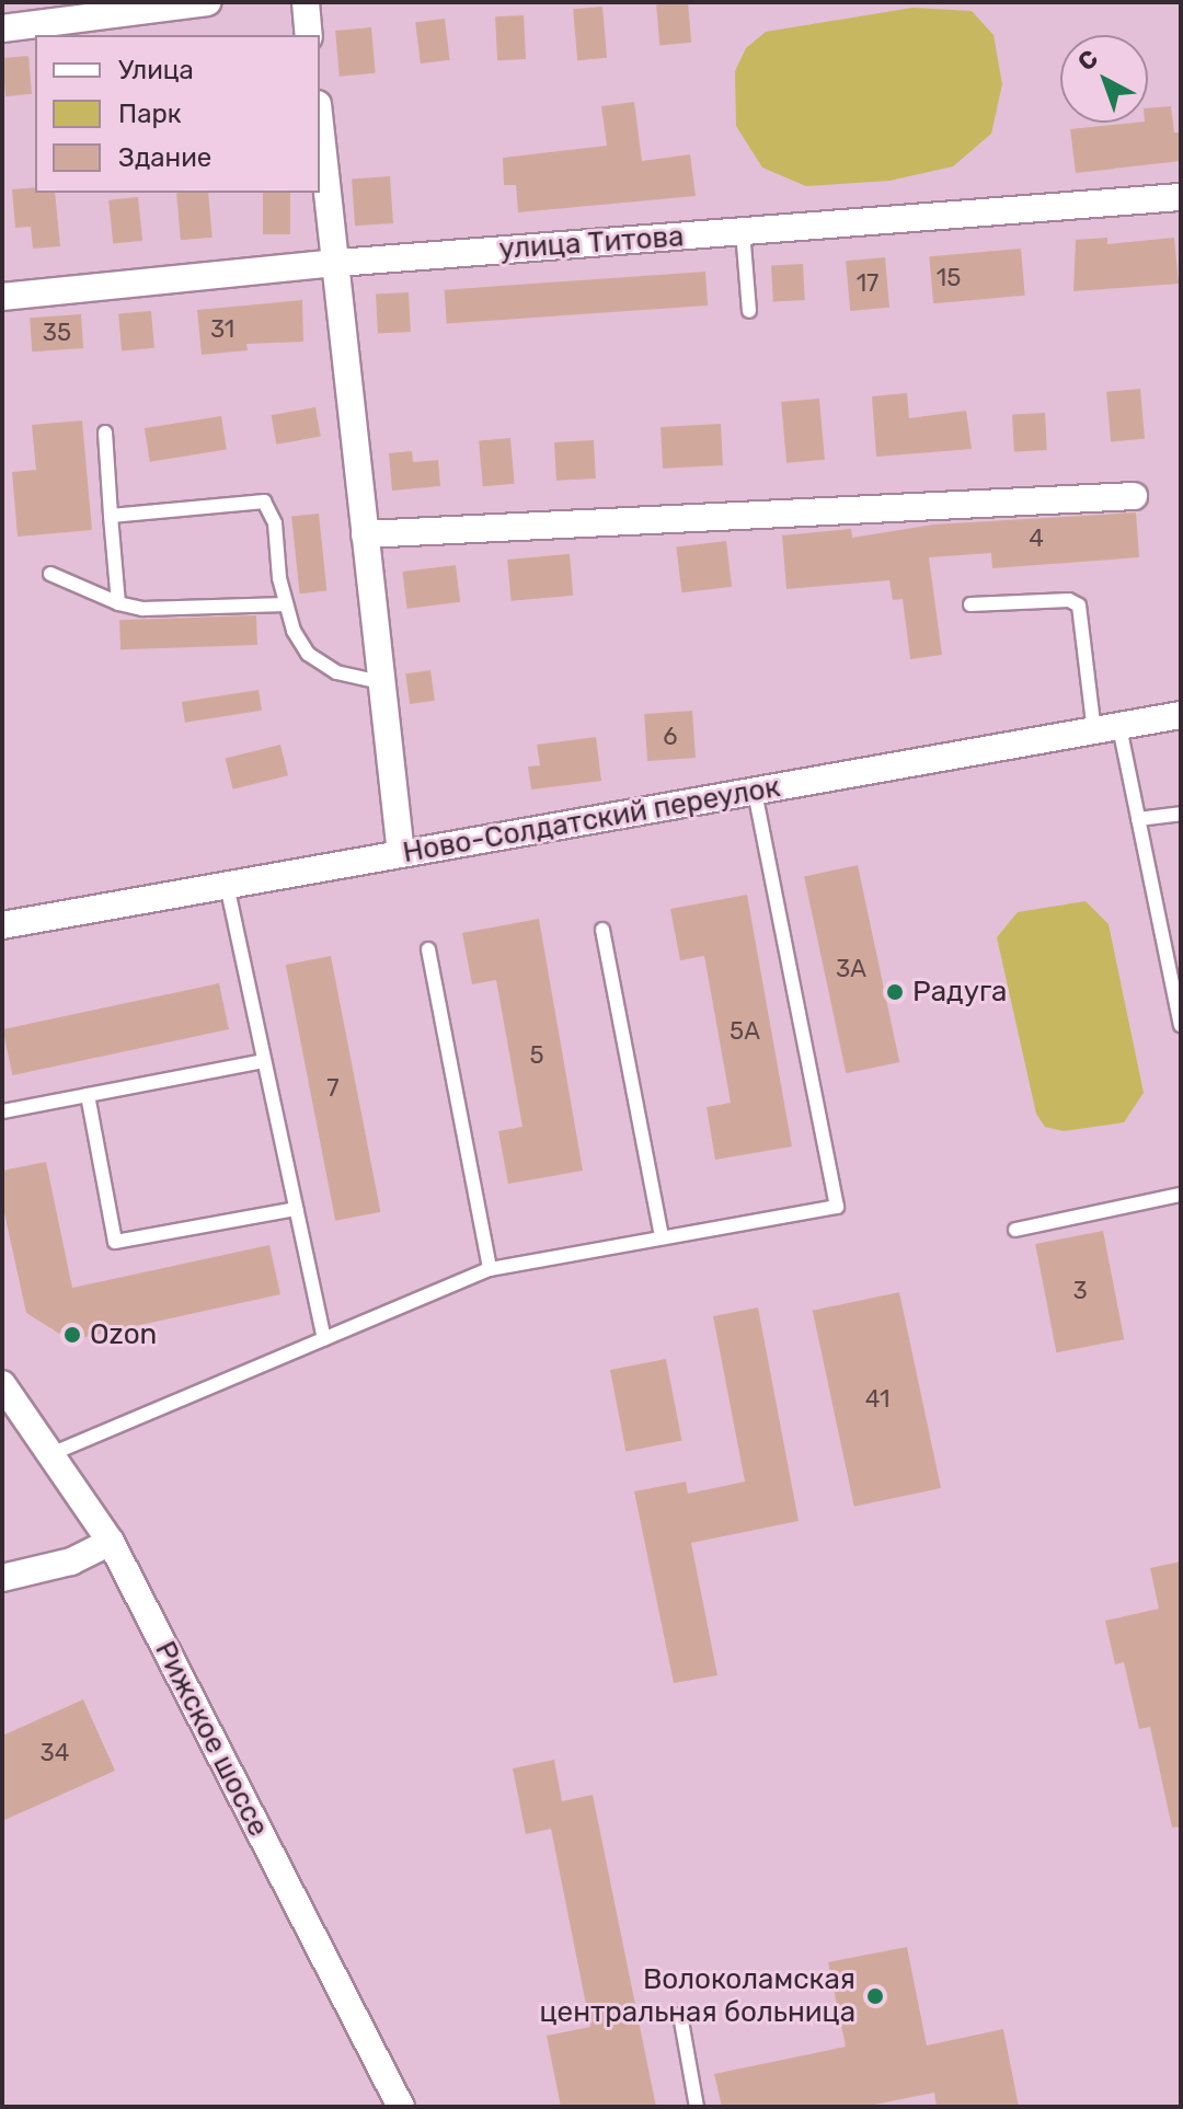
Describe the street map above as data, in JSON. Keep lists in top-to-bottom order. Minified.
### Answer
{"streets":{"street":["улица Титова","Ново-Солдатский переулок","Рижское шоссе"]},"places":["Радуга","Ozon","Волоколамская центральная больница"],"house_numbers":["15","17","31","35","4","6","3А","5А","5","7","3","41","34"],"legend":["Улица","Парк","Здание"],"north":"top left"}
